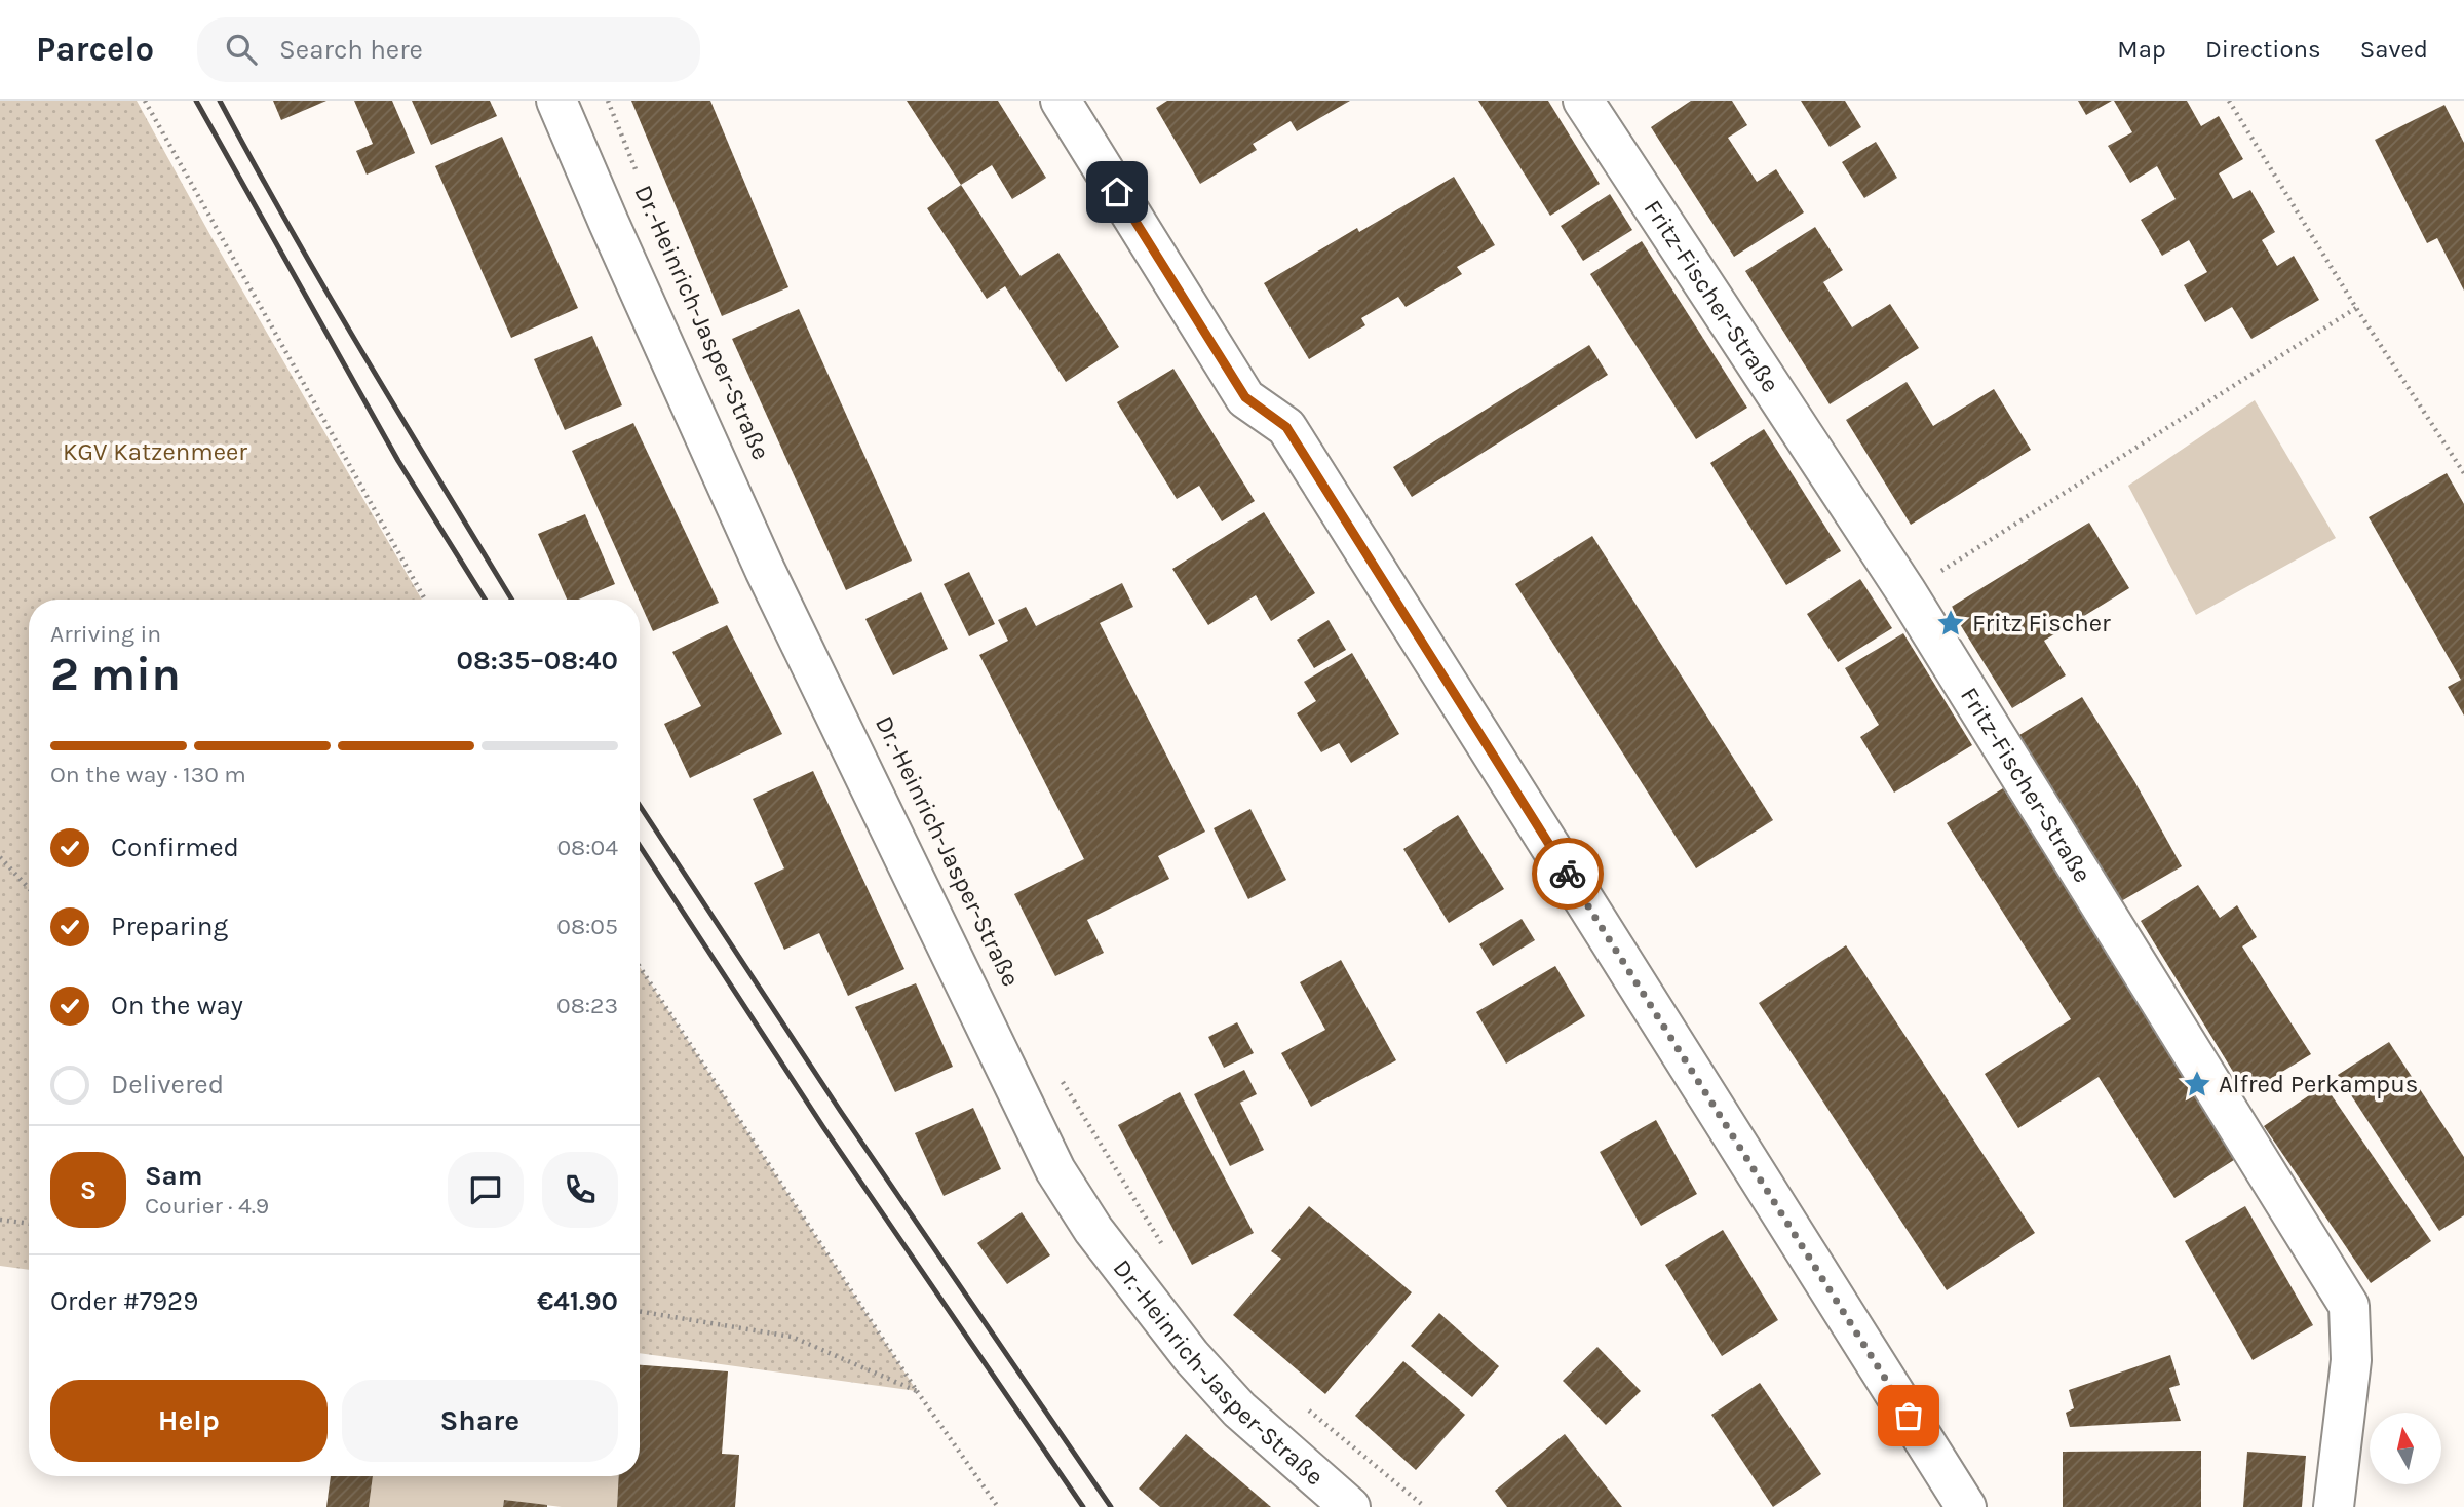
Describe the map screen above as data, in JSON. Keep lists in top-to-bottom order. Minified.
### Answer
{"streets":{"street":["Fritz-Fischer-Straße","Dr.-Heinrich-Jasper-Straße"]},"parks":["KGV Katzenmeer"],"places":{"place":["Fritz Fischer","Alfred Perkampus"]},"north":"top","page":{"header":"Parcelo","search":"Search here","nav":["Map","Directions","Saved"],"heading":["2 min","Arriving in","08:35–08:40"],"panel":["Sam","Courier · 4.9","Order #7929","€41.90"],"bar":"On the way · 130 m","list":[["Confirmed","08:04"],["Preparing","08:05"],["On the way","08:23"],"Delivered"],"round":"S","buttons":["Help","Share"]}}
